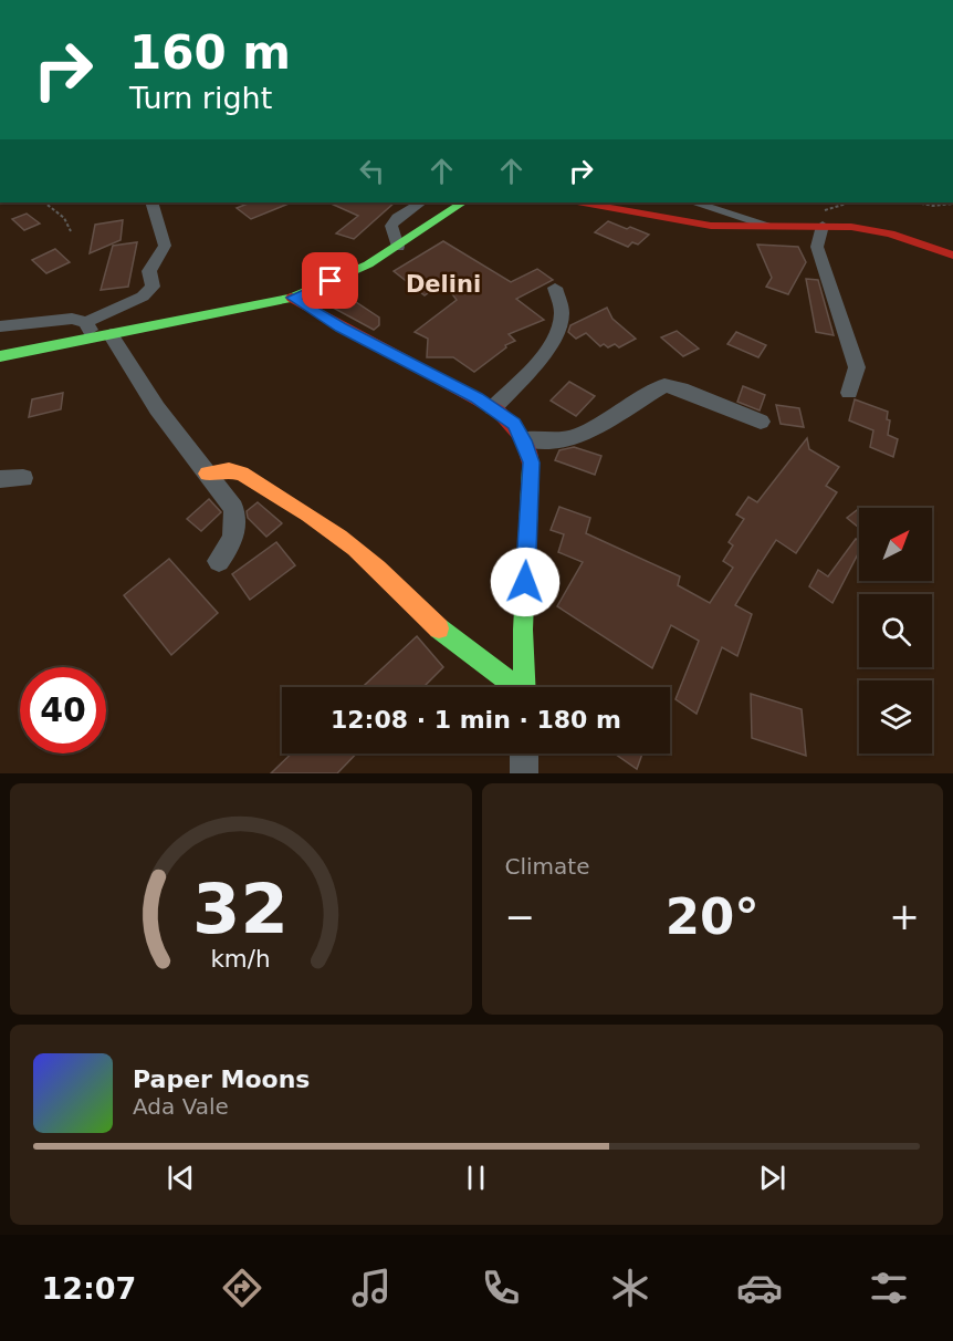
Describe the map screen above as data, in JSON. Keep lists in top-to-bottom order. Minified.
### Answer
{"districts":["Delini"],"north":"top right","page":{"turn":["160 m","Turn right"],"limit":"40","trip":"12:08 · 1 min · 180 m","tile":"Climate","heat":["−","20°","+"],"song":["Paper Moons","Ada Vale"],"tabs":"12:07","gauge":["32","km/h"]}}
